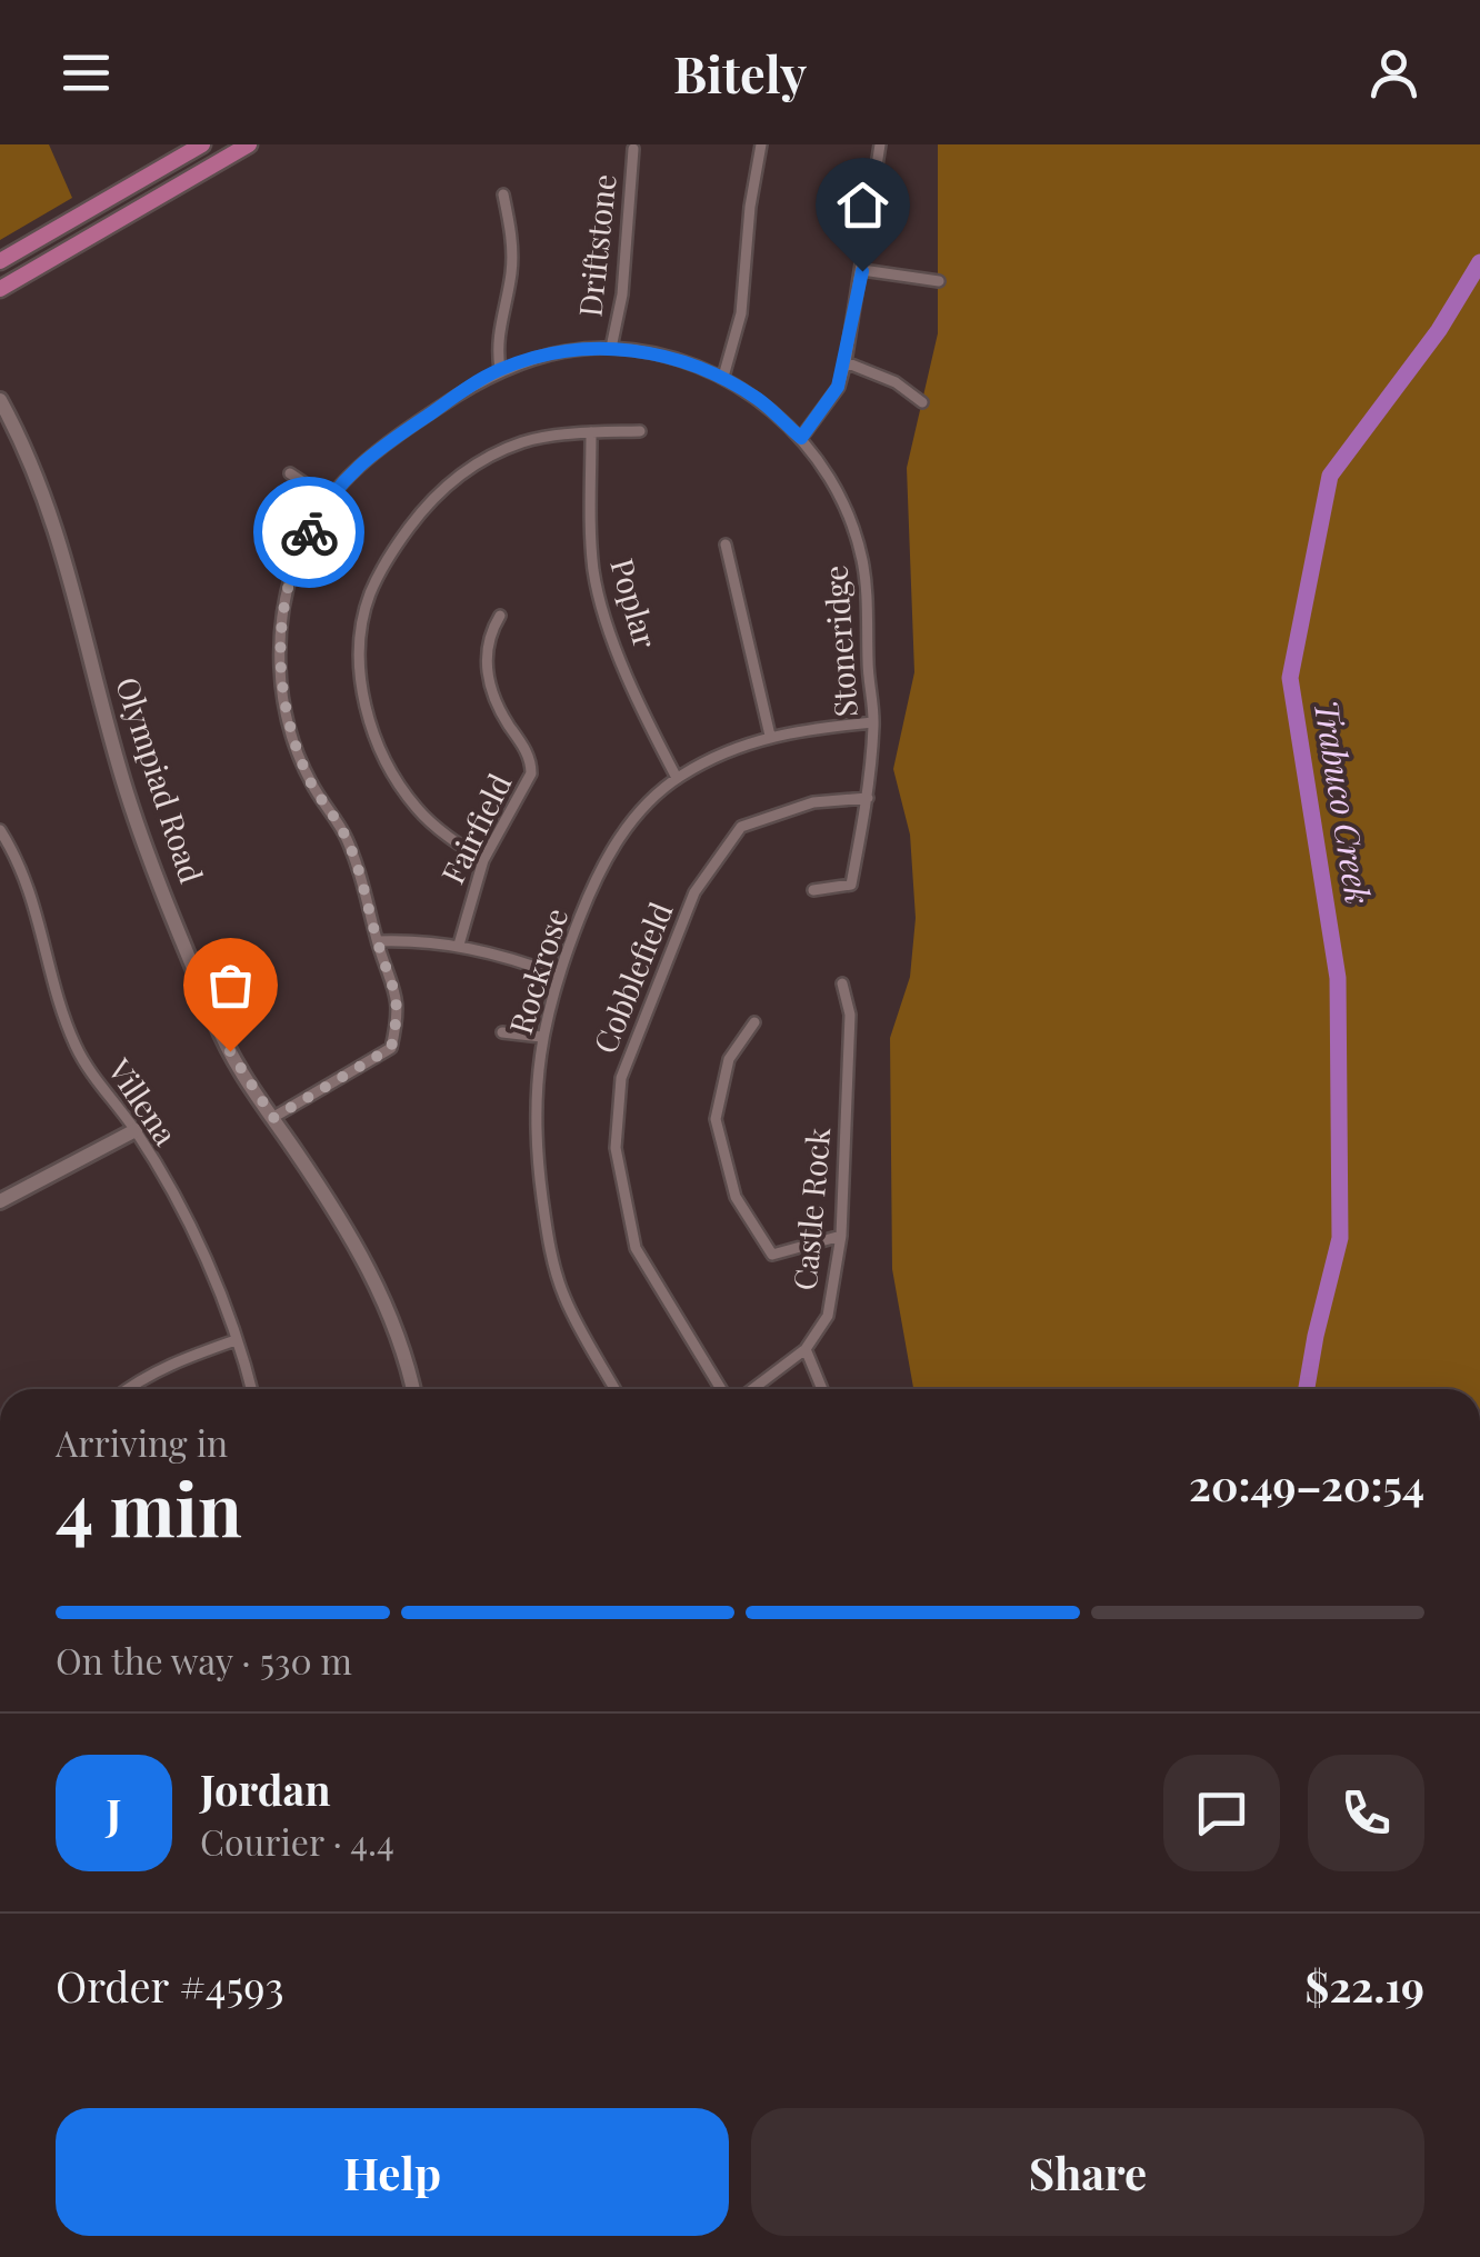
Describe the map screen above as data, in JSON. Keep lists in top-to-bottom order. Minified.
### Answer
{"streets":{"main road":["Olympiad Road"],"street":["Driftstone","Poplar","Stoneridge","Fairfield","Rockrose","Cobblefield","Villena","Castle Rock"]},"crossings":[["Driftstone","Stoneridge"],["Poplar","Rockrose"],["Stoneridge","Olympiad Road"],["Stoneridge","Rockrose"],["Stoneridge","Cobblefield"]],"water":["Trabuco Creek"],"page":{"header":"Bitely","heading":["4 min","Arriving in","20:49–20:54"],"panel":["Jordan","Courier · 4.4","Order #4593","$22.19"],"bar":"On the way · 530 m","round":"J","buttons":["Help","Share"]}}
